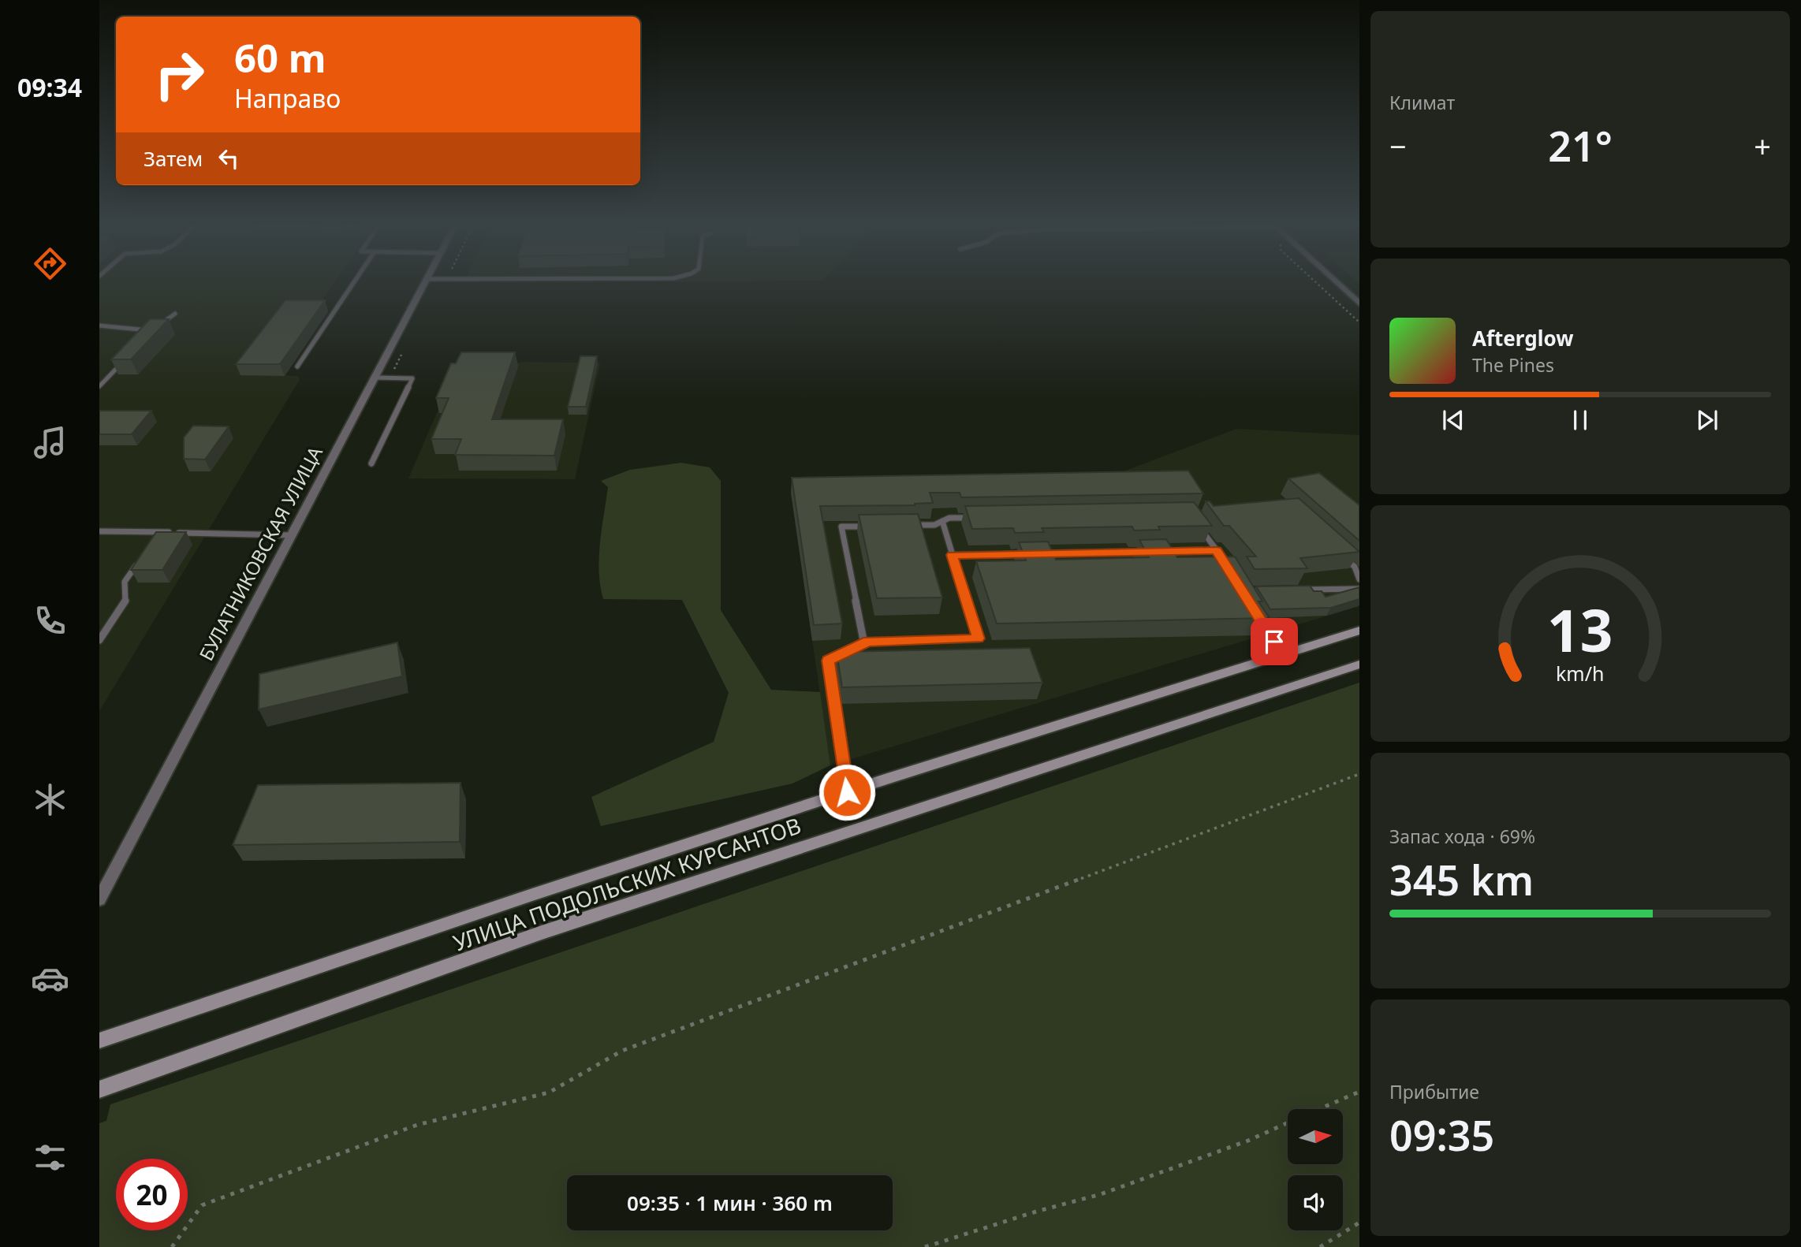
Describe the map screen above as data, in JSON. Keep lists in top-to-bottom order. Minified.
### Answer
{"streets":{"main road":["УЛИЦА ПОДОЛЬСКИХ КУРСАНТОВ"],"street":["БУЛАТНИКОВСКАЯ УЛИЦА"]},"north":"right","page":{"tabs":"09:34","tile":["Климат",["Запас хода · 69%","345 km"],["Прибытие","09:35"]],"turn":["60 m","Направо"],"heat":["−","21°","+"],"then":"Затем","song":["Afterglow","The Pines"],"limit":"20","trip":"09:35 · 1 мин · 360 m","gauge":["13","km/h"]}}
